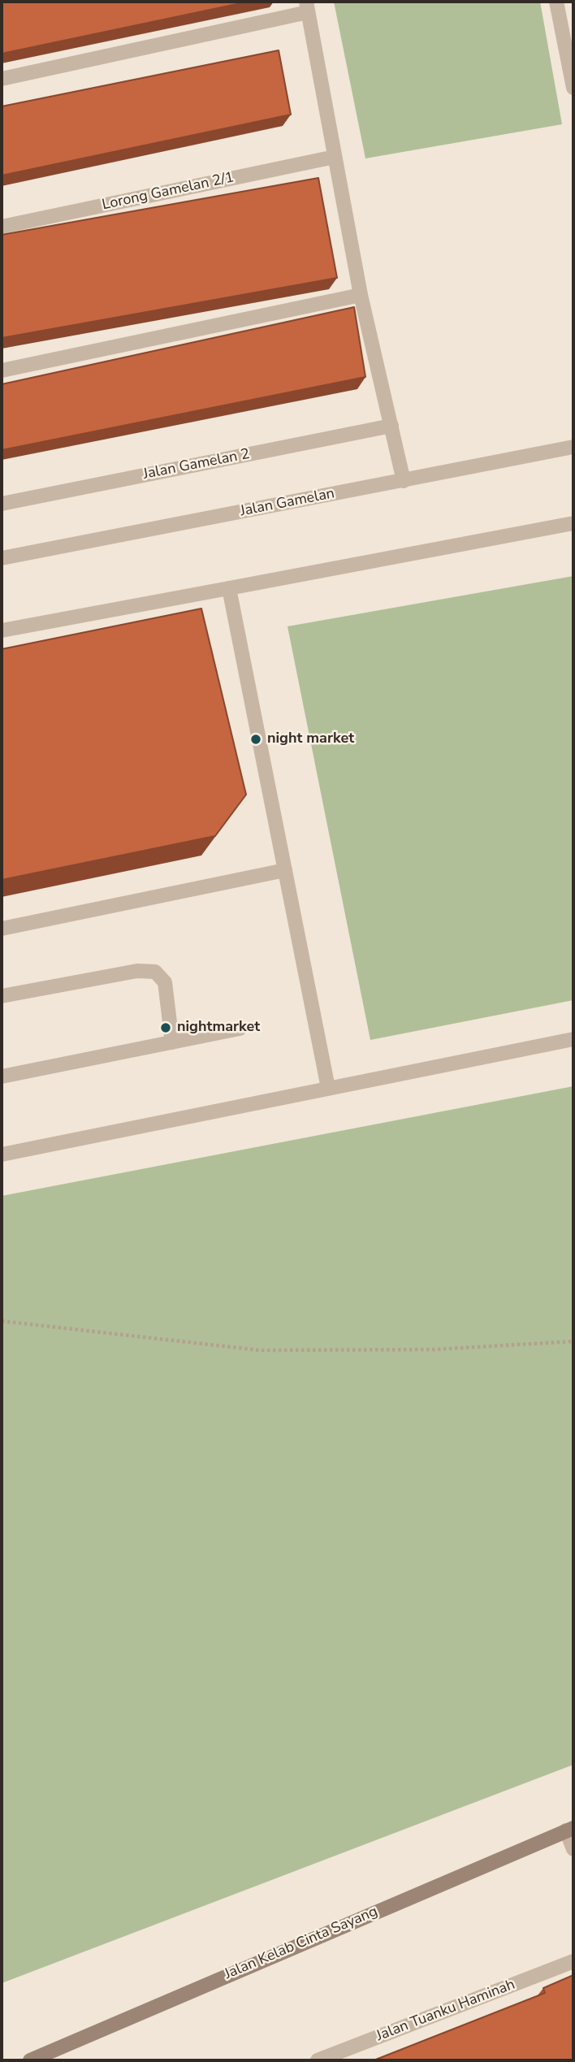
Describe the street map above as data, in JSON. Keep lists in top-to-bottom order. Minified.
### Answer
{"streets":{"main road":["Jalan Kelab Cinta Sayang"],"street":["Lorong Gamelan 2/1","Jalan Gamelan 2","Jalan Gamelan","Jalan Tuanku Haminah"]},"places":["night market","nightmarket"]}
